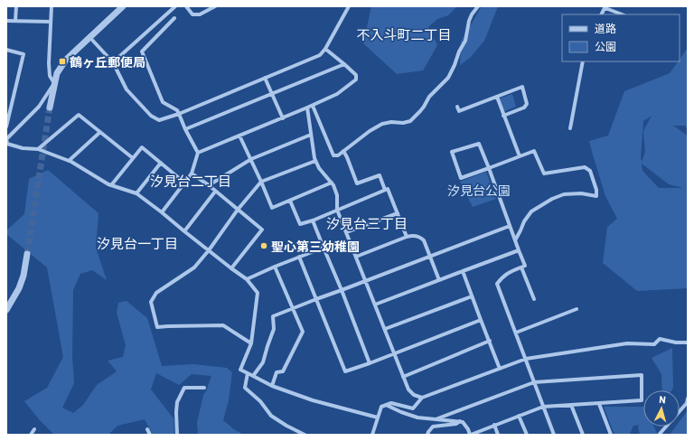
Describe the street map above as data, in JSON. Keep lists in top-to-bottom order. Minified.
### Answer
{"districts":["不入斗町二丁目","汐見台二丁目","汐見台三丁目","汐見台一丁目"],"parks":["汐見台公園"],"places":{"transit":["鶴ヶ丘郵便局"],"other":["聖心第三幼稚園"]},"legend":["道路","公園"],"north":"top"}
